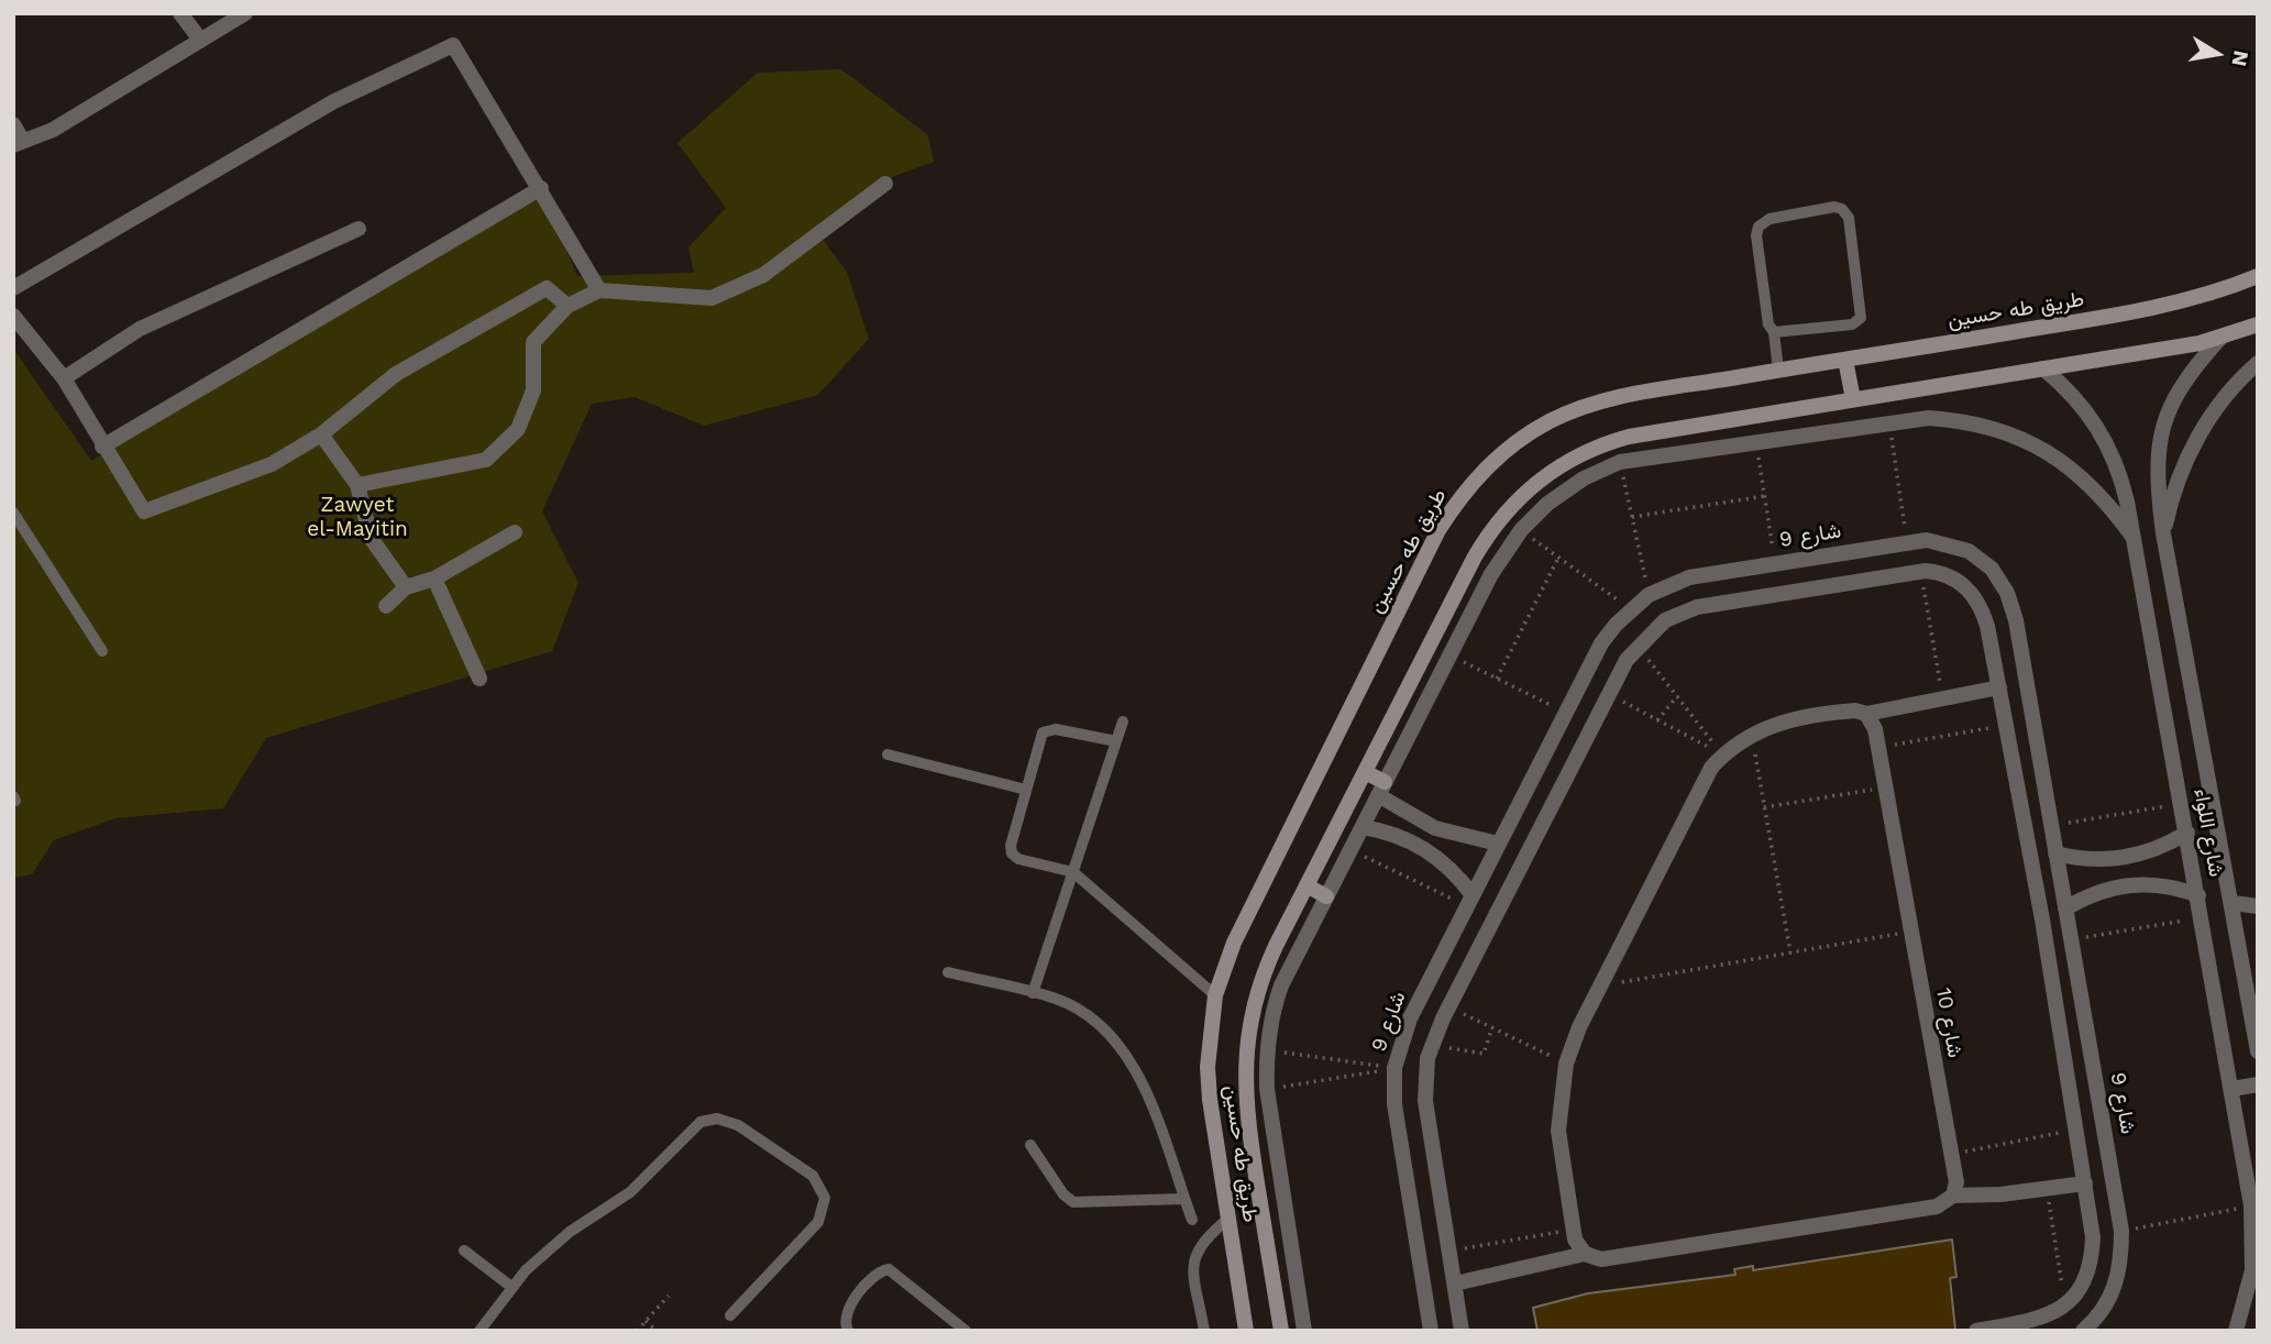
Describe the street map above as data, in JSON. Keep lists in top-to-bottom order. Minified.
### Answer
{"streets":{"main road":["طريق طه حسين"],"street":["شارع 9","شارع اللواء","شارع 10"]},"crossings":[["طريق طه حسين","شارع اللواء"]],"parks":["Zawyet el-Mayitin"],"north":"right"}
